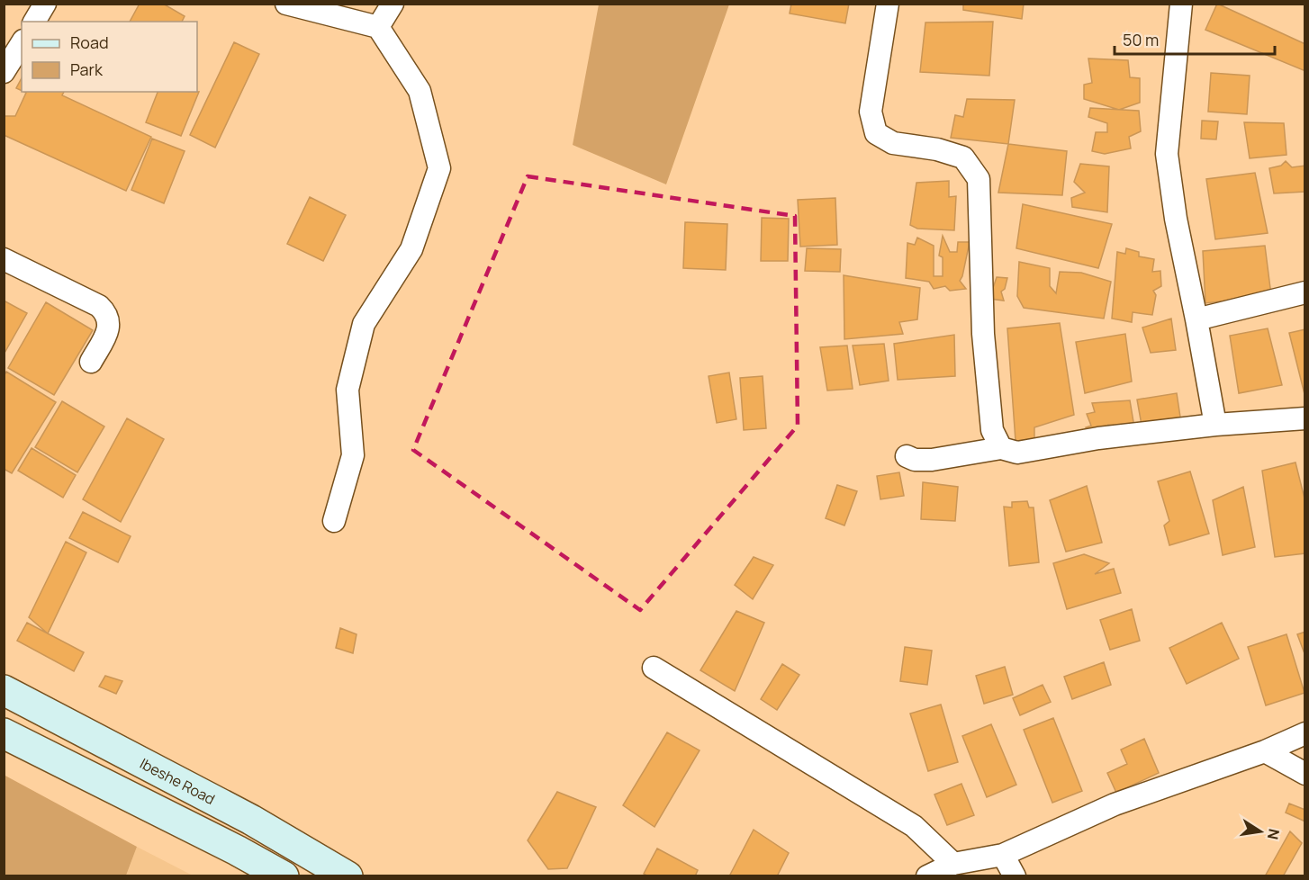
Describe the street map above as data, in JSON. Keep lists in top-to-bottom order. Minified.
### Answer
{"streets":{"main road":["Ibeshe Road"]},"legend":["Road","Park"],"scale_bar":"50 m","north":"right"}
